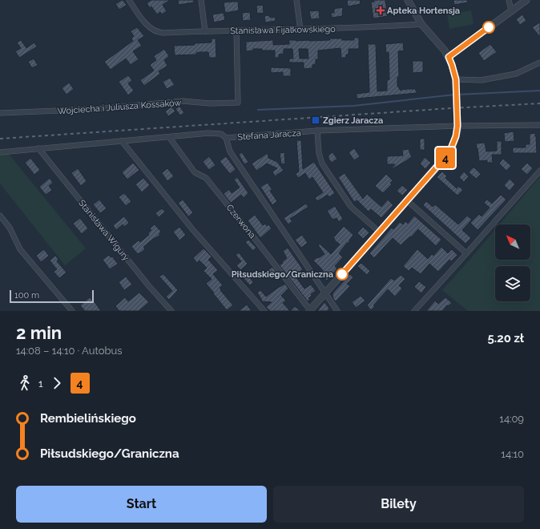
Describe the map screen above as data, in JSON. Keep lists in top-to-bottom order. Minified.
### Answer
{"streets":{"street":["Stanisława Fijałkowskiego","Wojciecha i Juliusza Kossaków","Stefana Jaracza","Czerwona","Stanisława Wigury"]},"crossings":[["Stanisława Fijałkowskiego","Wojciecha i Juliusza Kossaków"],["Stefana Jaracza","Czerwona"],["Stefana Jaracza","Stanisława Wigury"]],"places":{"health":["Apteka Hortensja"],"transit":["Zgierz Jaracza"],"other":["Piłsudskiego/Graniczna"]},"lines":["bus line 4"],"scale_bar":"100 m","north":"top left","page":{"on_map":"4","scale":"100 m","heading":["2 min","14:08 – 14:10 · Autobus","5.20 zł"],"legs":["1","4"],"list":[{"name":"Rembielińskiego","value":"14:09"},{"name":"Piłsudskiego/Graniczna","value":"14:10"}],"buttons":["Start","Bilety"]}}
